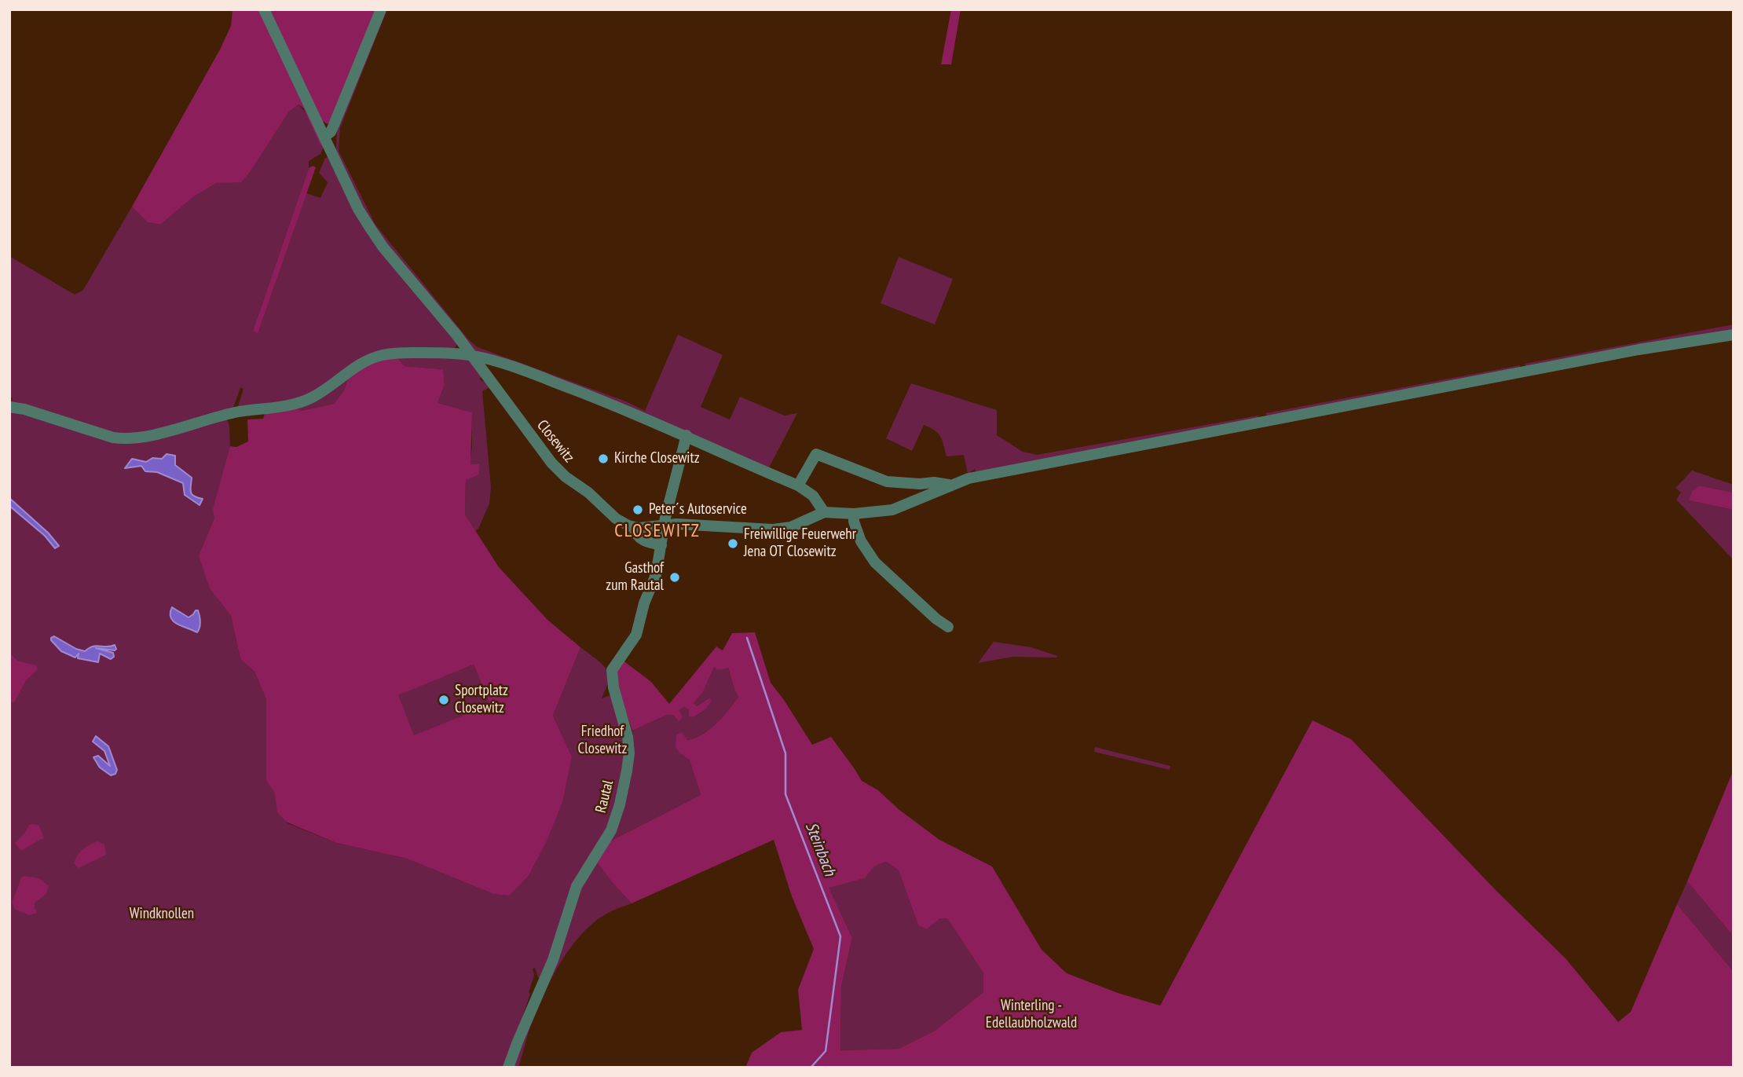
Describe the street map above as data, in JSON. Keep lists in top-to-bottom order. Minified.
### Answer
{"streets":{"street":["Closewitz","Rautal"]},"crossings":[["Closewitz","Rautal"]],"districts":["CLOSEWITZ"],"water":["Steinbach"],"parks":["Friedhof Closewitz","Windknollen","Winterling - Edellaubholzwald"],"places":["Kirche Closewitz","Peter´s Autoservice","Freiwillige Feuerwehr Jena OT Closewitz","Gasthof zum Rautal","Sportplatz Closewitz"]}
